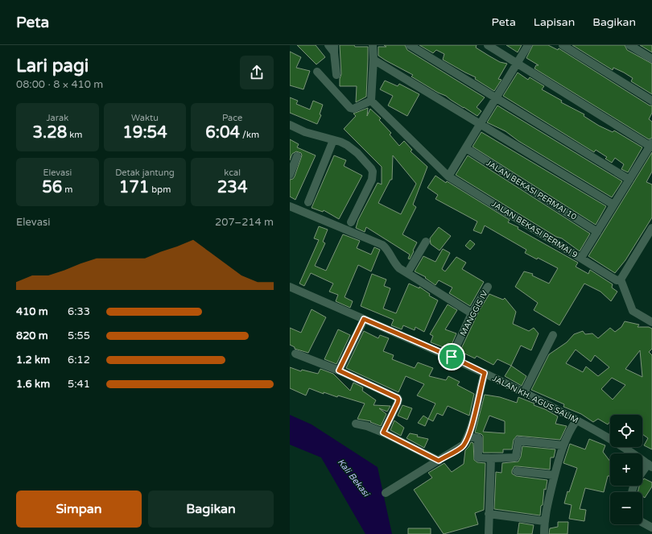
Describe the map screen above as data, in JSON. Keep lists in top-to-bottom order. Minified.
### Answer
{"streets":{"street":["JALAN BEKASI PERMAI 10","JALAN BEKASI PERMAI 9","MANGGIS IV","JALAN KH. AGUS SALIM"]},"crossings":[["MANGGIS IV","JALAN KH. AGUS SALIM"]],"water":["Kali Bekasi"],"page":{"header":"Peta","nav":["Peta","Lapisan","Bagikan"],"heading":["Lari pagi","08:00 · 8 × 410 m"],"stats":[["Jarak","3.28 km"],["Waktu","19:54"],["Pace","6:04 /km"],["Elevasi","56 m"],["Detak jantung","171 bpm"],["kcal","234"]],"chart":["Elevasi","207–214 m"],"list":[{"name":"410 m","note":"6:33"},{"name":"820 m","note":"5:55"},{"name":"1.2 km","note":"6:12"},{"name":"1.6 km","note":"5:41"}],"map_buttons":["+","−"],"buttons":["Simpan","Bagikan"]}}
